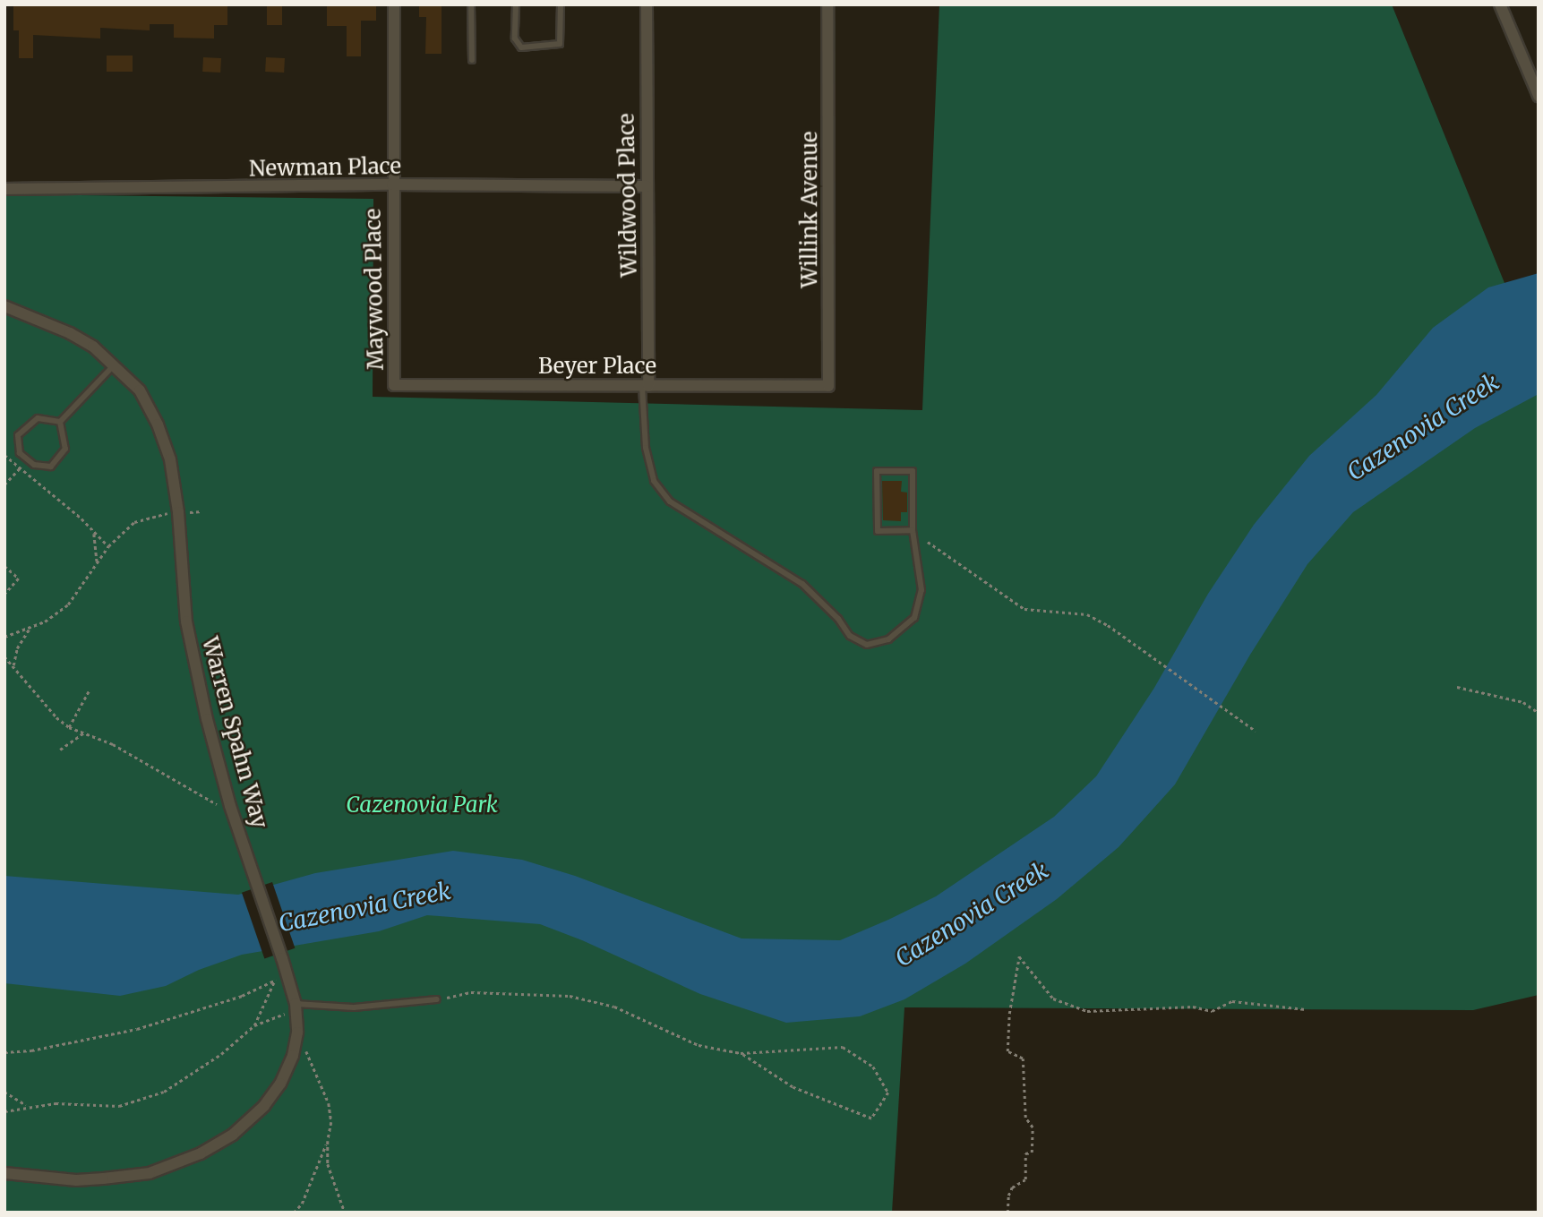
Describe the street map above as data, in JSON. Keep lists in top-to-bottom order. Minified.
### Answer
{"streets":{"street":["Newman Place","Wildwood Place","Willink Avenue","Maywood Place","Beyer Place","Warren Spahn Way"]},"crossings":[["Newman Place","Wildwood Place"],["Newman Place","Maywood Place"],["Wildwood Place","Beyer Place"],["Willink Avenue","Beyer Place"],["Maywood Place","Beyer Place"]],"water":["Cazenovia Creek"],"parks":["Cazenovia Park"]}
